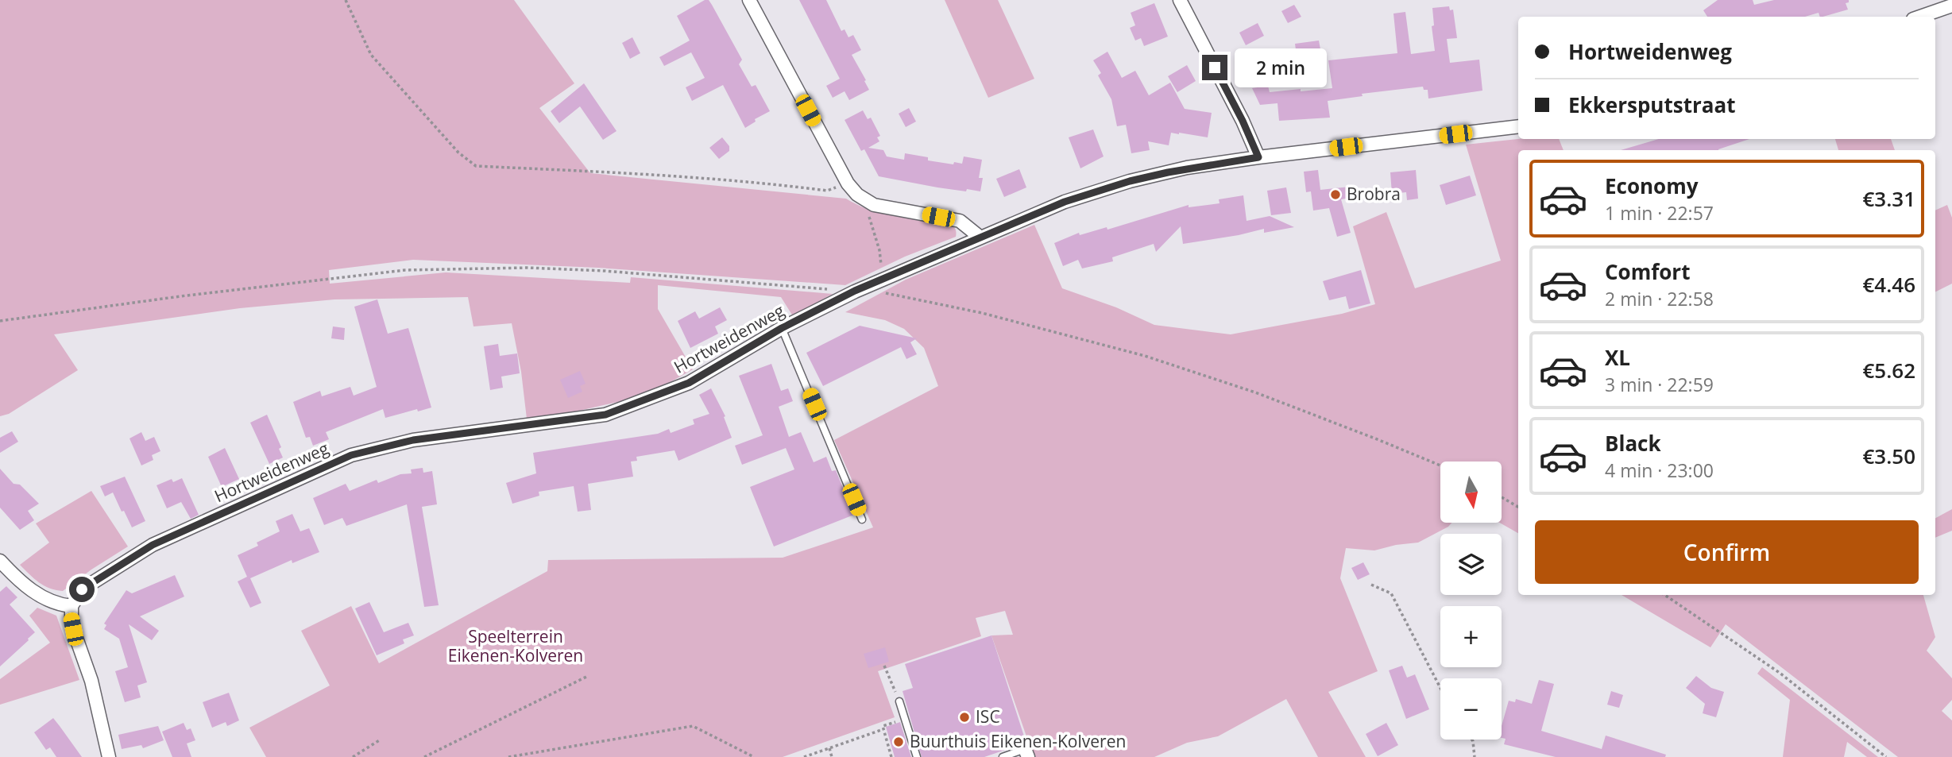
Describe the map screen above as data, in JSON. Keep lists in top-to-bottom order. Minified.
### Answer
{"streets":{"street":["Hortweidenweg"]},"parks":["Speelterrein Eikenen-Kolveren"],"places":["Brobra","ISC","Buurthuis Eikenen-Kolveren"],"north":"bottom","page":{"banner":["Hortweidenweg","Ekkersputstraat"],"bubble":"2 min","list":[{"name":"Economy","note":"1 min · 22:57","value":"€3.31"},{"name":"Comfort","note":"2 min · 22:58","value":"€4.46"},{"name":"XL","note":"3 min · 22:59","value":"€5.62"},{"name":"Black","note":"4 min · 23:00","value":"€3.50"}],"map_buttons":["+","−"],"buttons":"Confirm"}}
